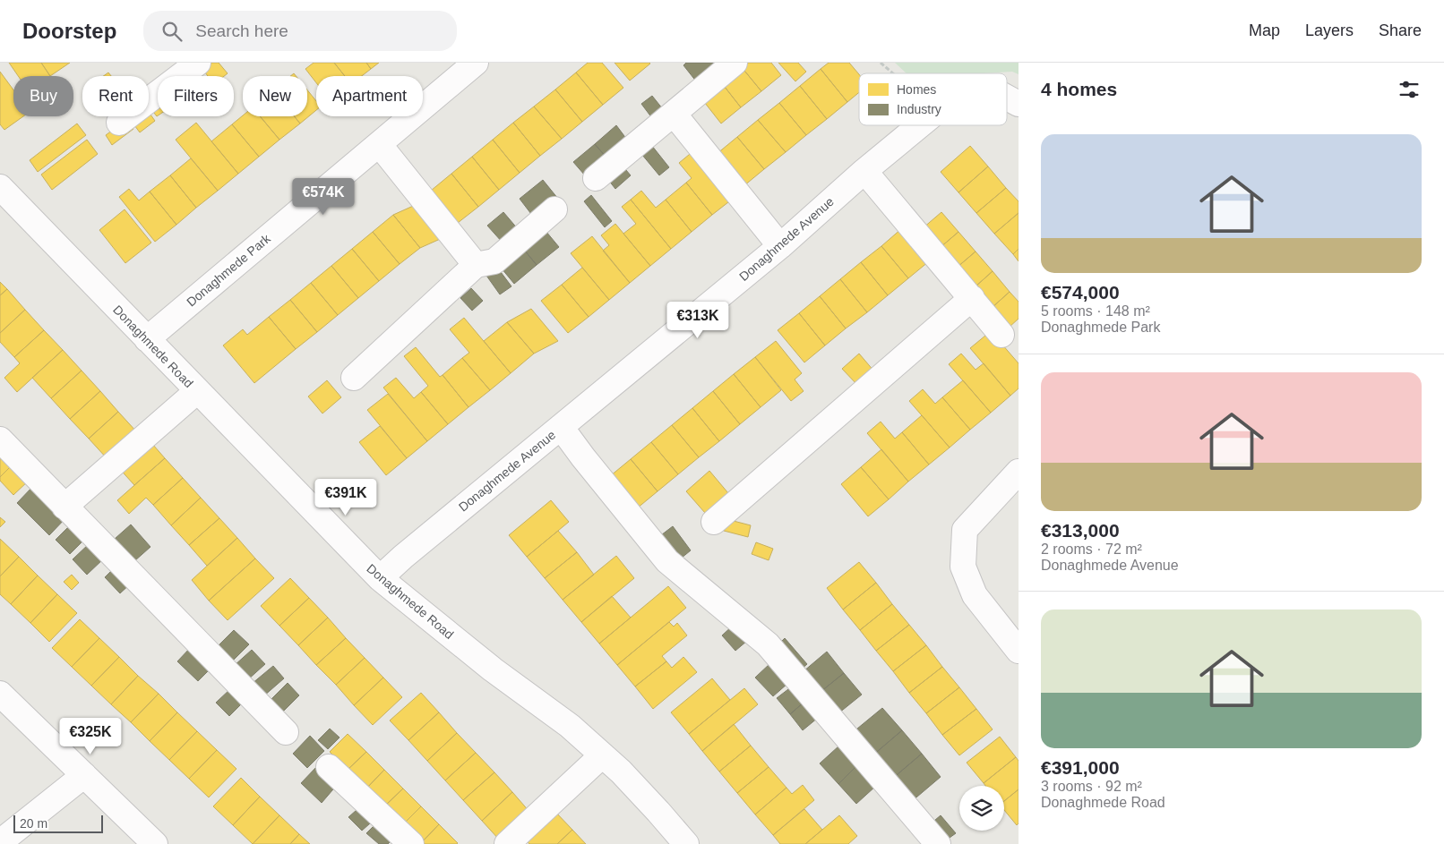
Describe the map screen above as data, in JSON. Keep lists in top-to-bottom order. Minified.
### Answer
{"streets":{"street":["Donaghmede Avenue","Donaghmede Park","Donaghmede Road"]},"crossings":[["Donaghmede Avenue","Donaghmede Road"],["Donaghmede Park","Donaghmede Road"]],"legend":["Homes","Industry"],"scale_bar":"20 m","page":{"header":"Doorstep","search":"Search here","nav":["Map","Layers","Share"],"heading":"4 homes","chip":["Buy","Rent","Filters","New","Apartment"],"list":[{"name":"€574,000","note":"5 rooms · 148 m² · Donaghmede Park"},{"name":"€313,000","note":"2 rooms · 72 m² · Donaghmede Avenue"},{"name":"€391,000","note":"3 rooms · 92 m² · Donaghmede Road"}],"price":["€574K","€313K","€391K","€325K"],"scale":"20 m"}}
